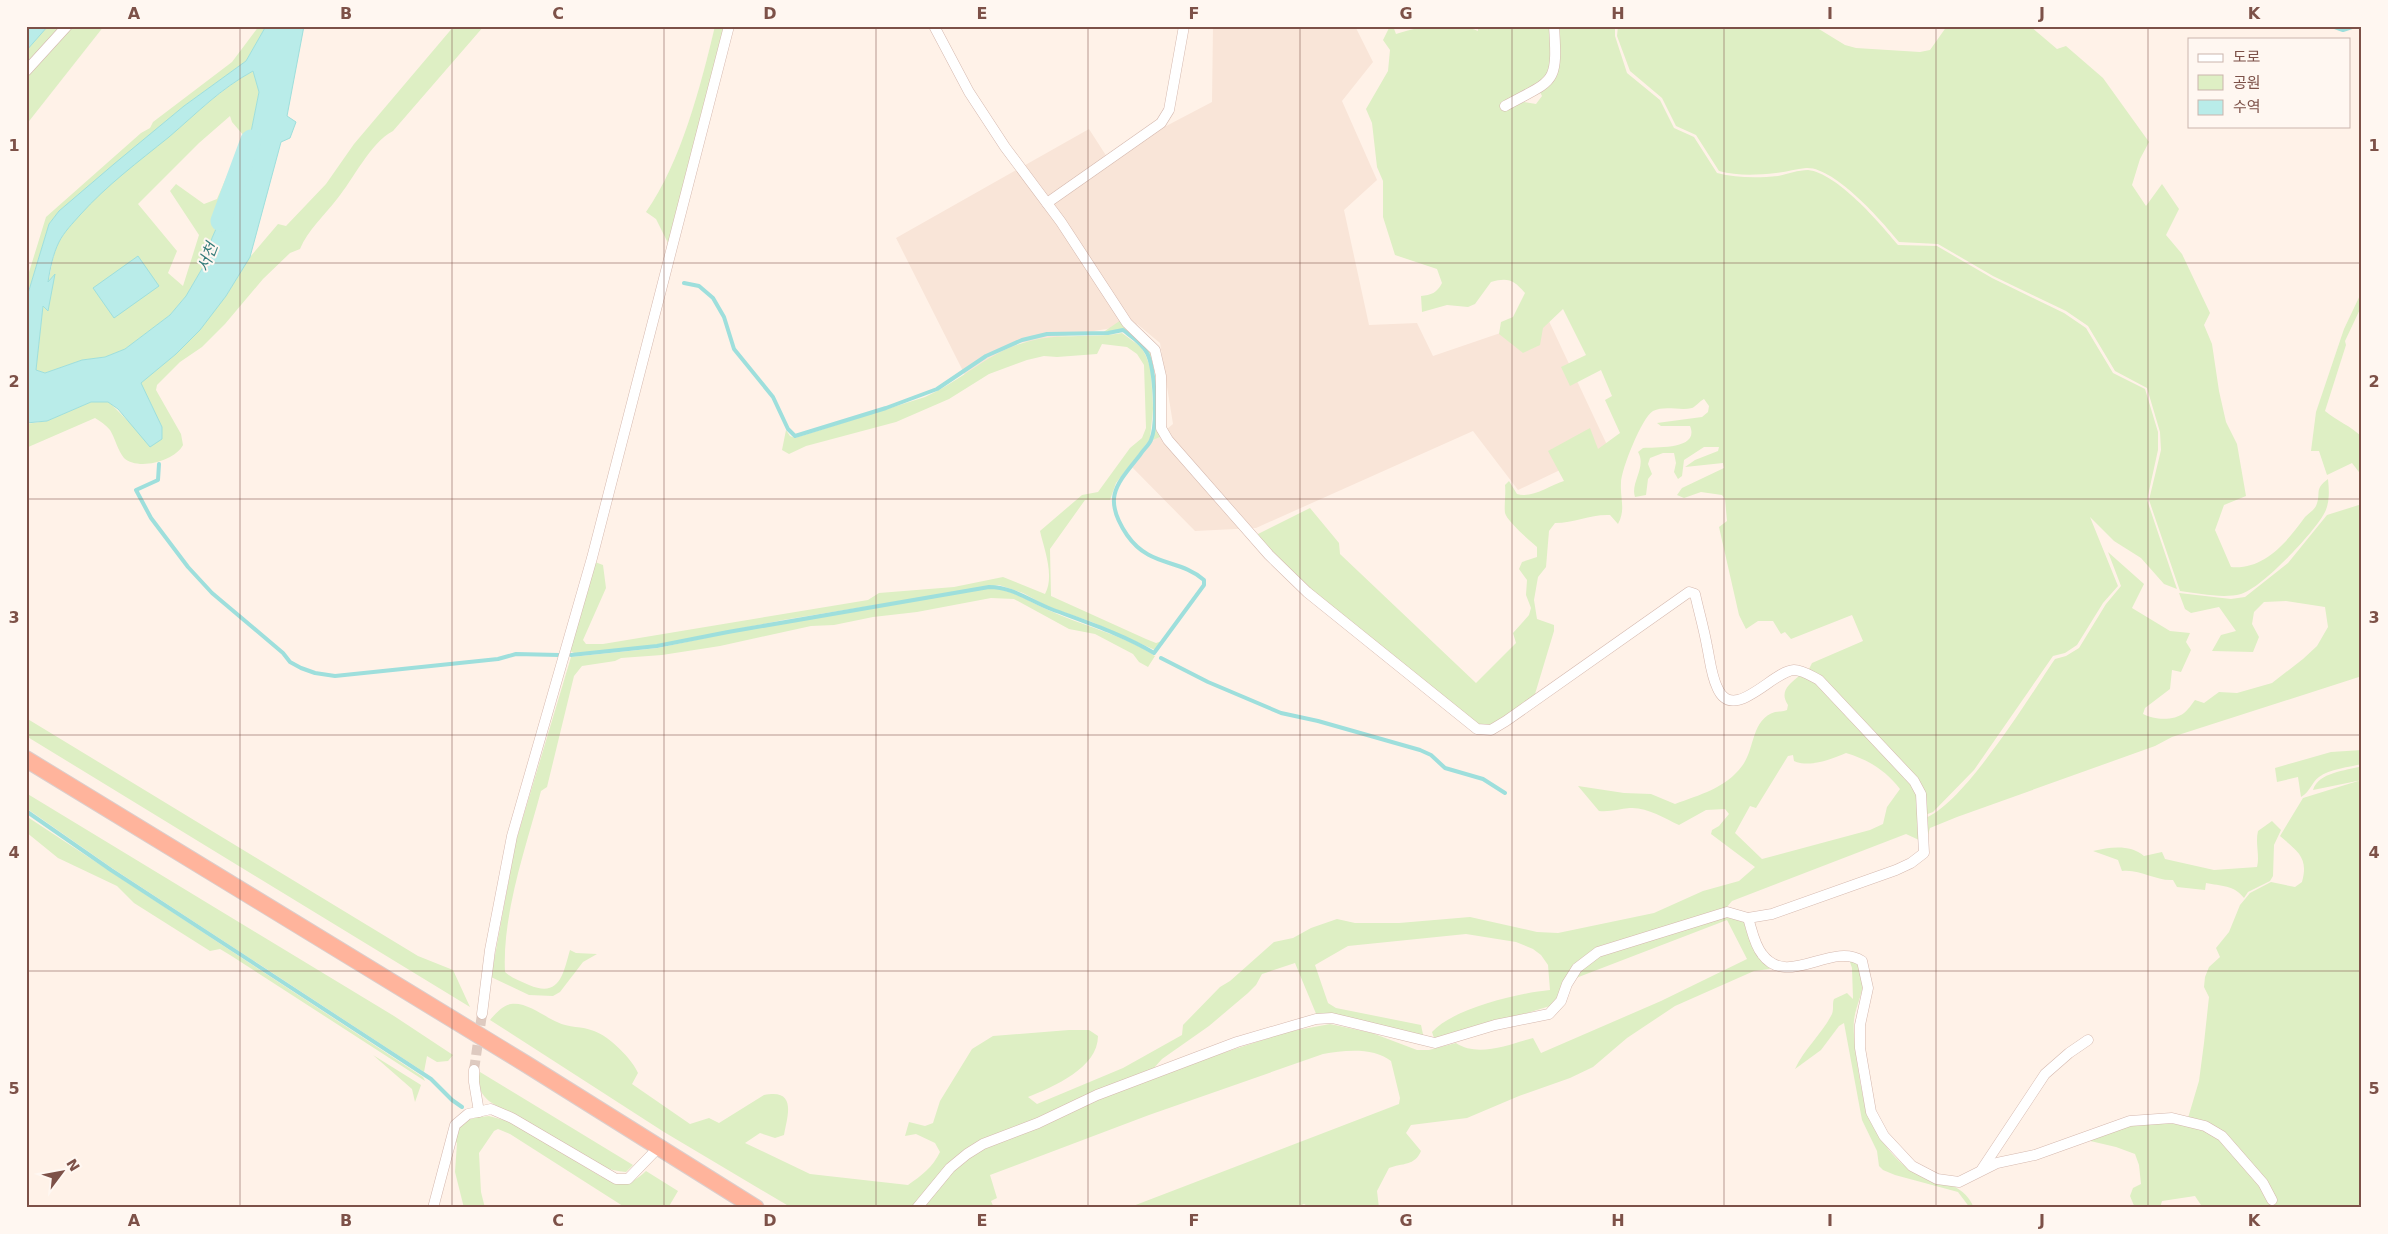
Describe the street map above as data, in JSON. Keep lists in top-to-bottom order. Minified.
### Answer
{"water":["서천"],"legend":["도로","공원","수역"],"north":"top right","grid":{"columns":["A","B","C","D","E","F","G","H","I","J","K"],"rows":["1","2","3","4","5"]}}
